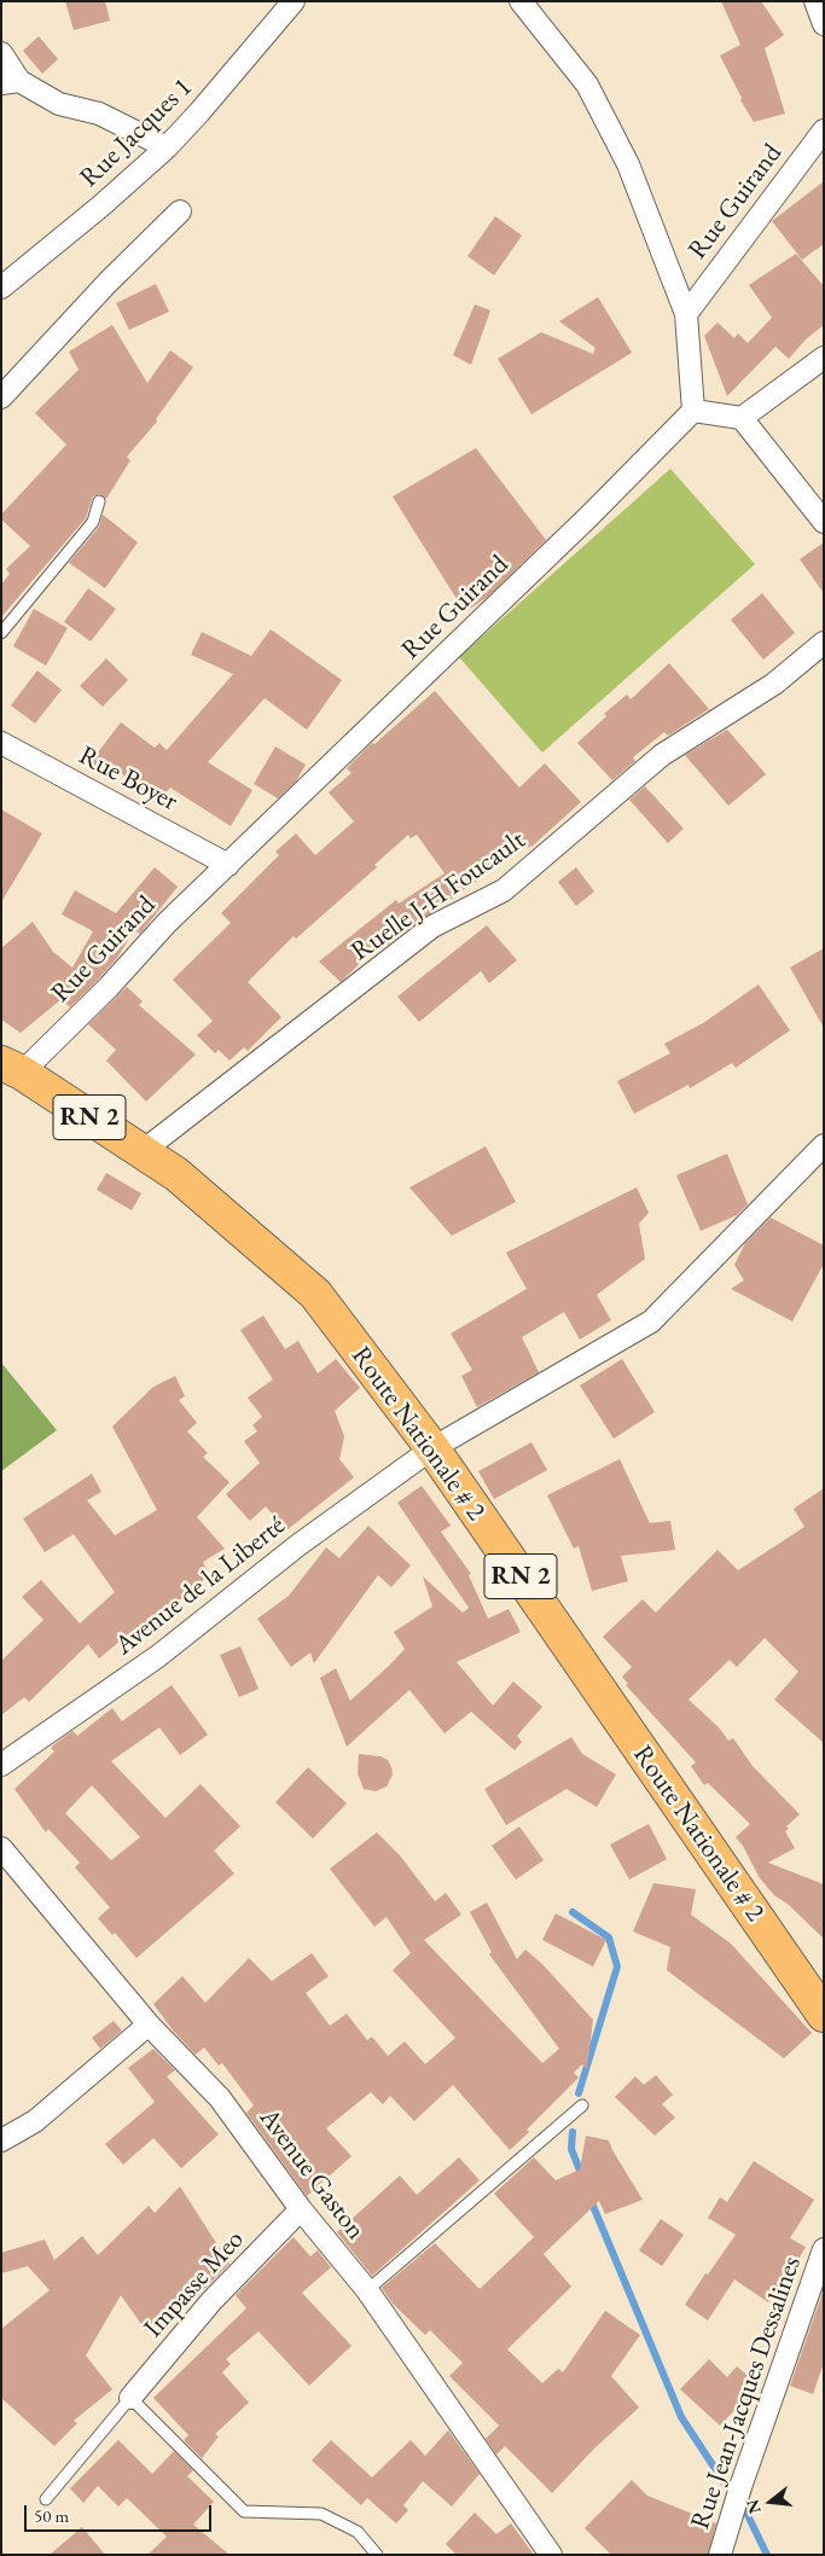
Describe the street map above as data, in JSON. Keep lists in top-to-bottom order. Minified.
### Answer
{"streets":{"main road":["RN 2","Route Nationale # 2"],"street":["Rue Jacques 1","Rue Guirand","Rue Boyer","Ruelle J-H Foucault","Avenue de la Liberté","Avenue Gaston","Impasse Meo","Rue Jean-Jacques Dessalines"]},"crossings":[["Rue Guirand","Rue Boyer"],["Rue Guirand","Route Nationale # 2"],["Ruelle J-H Foucault","Route Nationale # 2"],["Route Nationale # 2","Avenue de la Liberté"],["Avenue Gaston","Impasse Meo"]],"scale_bar":"50 m","north":"left"}
